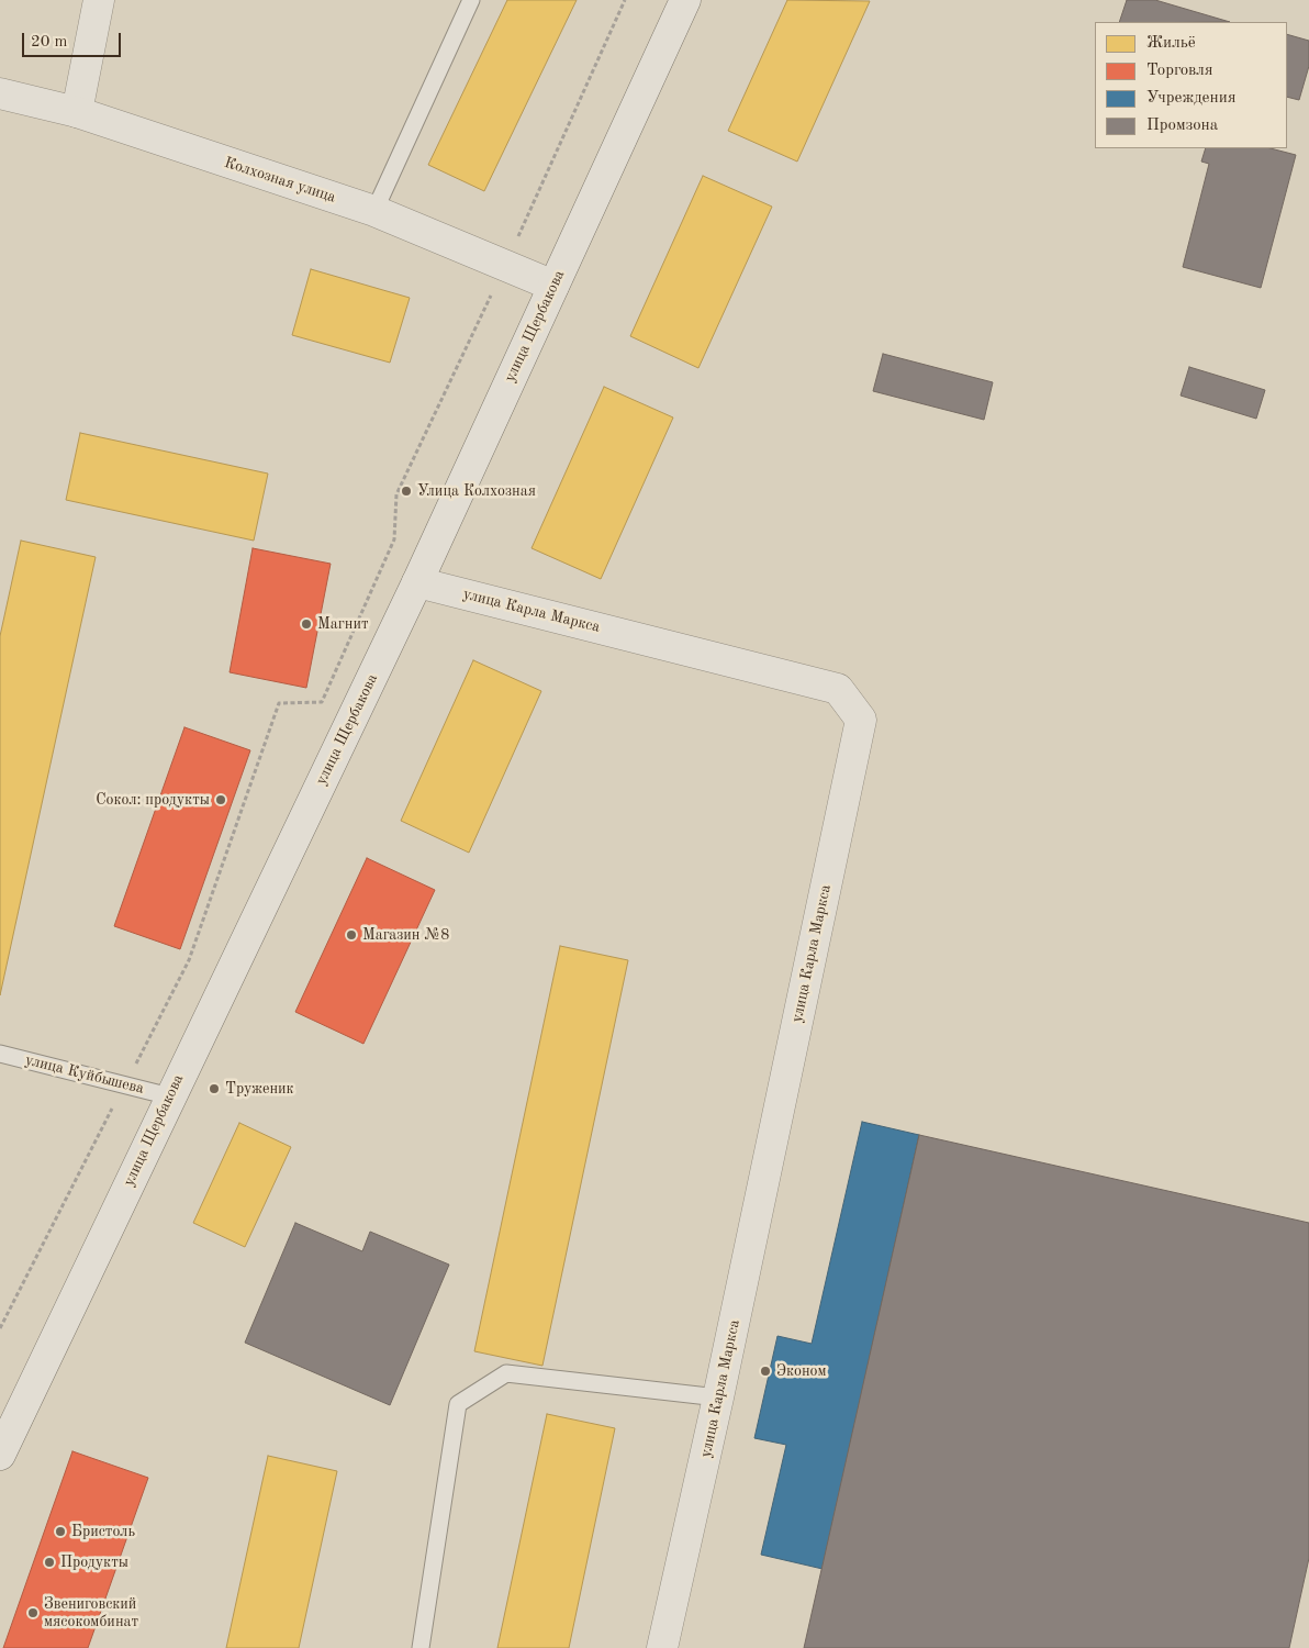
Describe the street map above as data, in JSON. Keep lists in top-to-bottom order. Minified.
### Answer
{"streets":{"street":["Колхозная улица","улица Щербакова","улица Карла Маркса"],"lane":["улица Куйбышева"]},"crossings":[["Колхозная улица","улица Щербакова"],["улица Щербакова","улица Карла Маркса"],["улица Щербакова","улица Куйбышева"]],"places":["Улица Колхозная","Магнит","Сокол: продукты","Магазин №8","Труженик","Эконом","Бристоль","Продукты","Звениговский мясокомбинат"],"legend":["Жильё","Торговля","Учреждения","Промзона"],"scale_bar":"20 m"}
